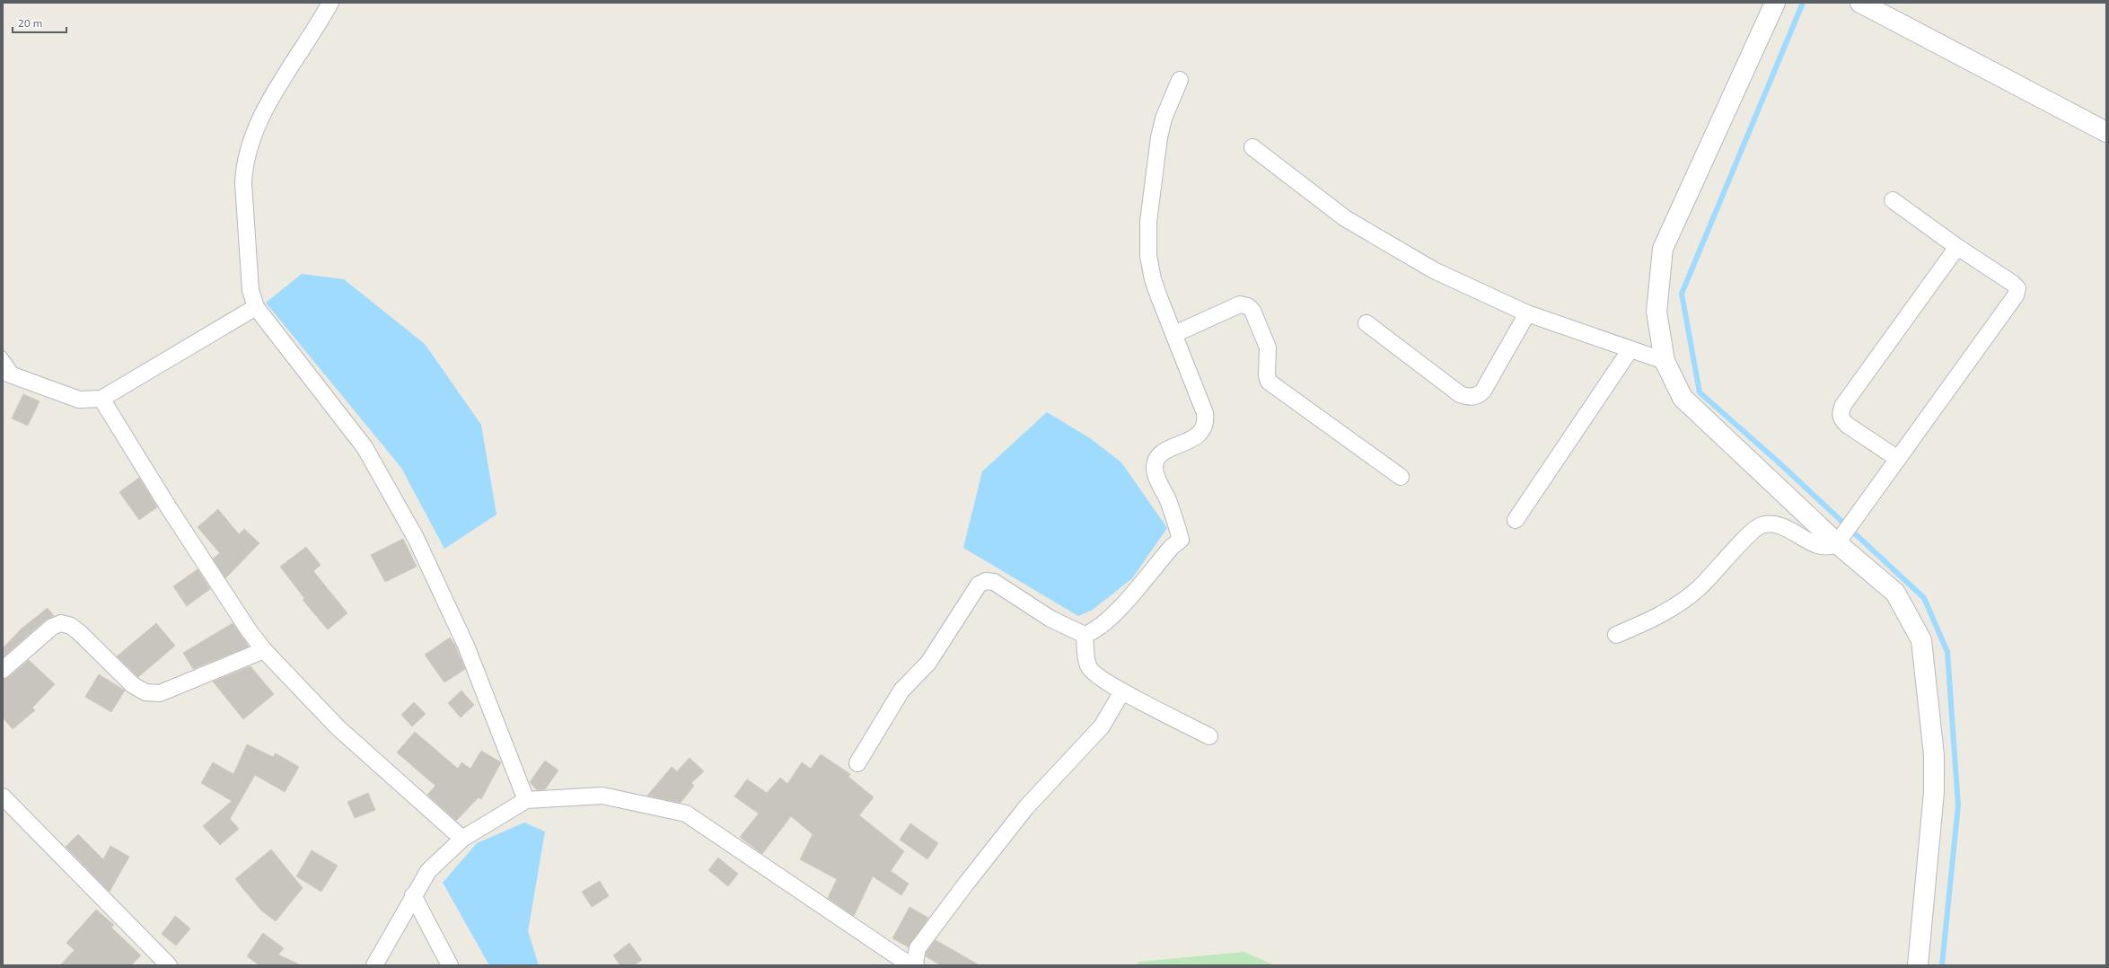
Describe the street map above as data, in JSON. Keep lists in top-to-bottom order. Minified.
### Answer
{"scale_bar":"20 m"}
